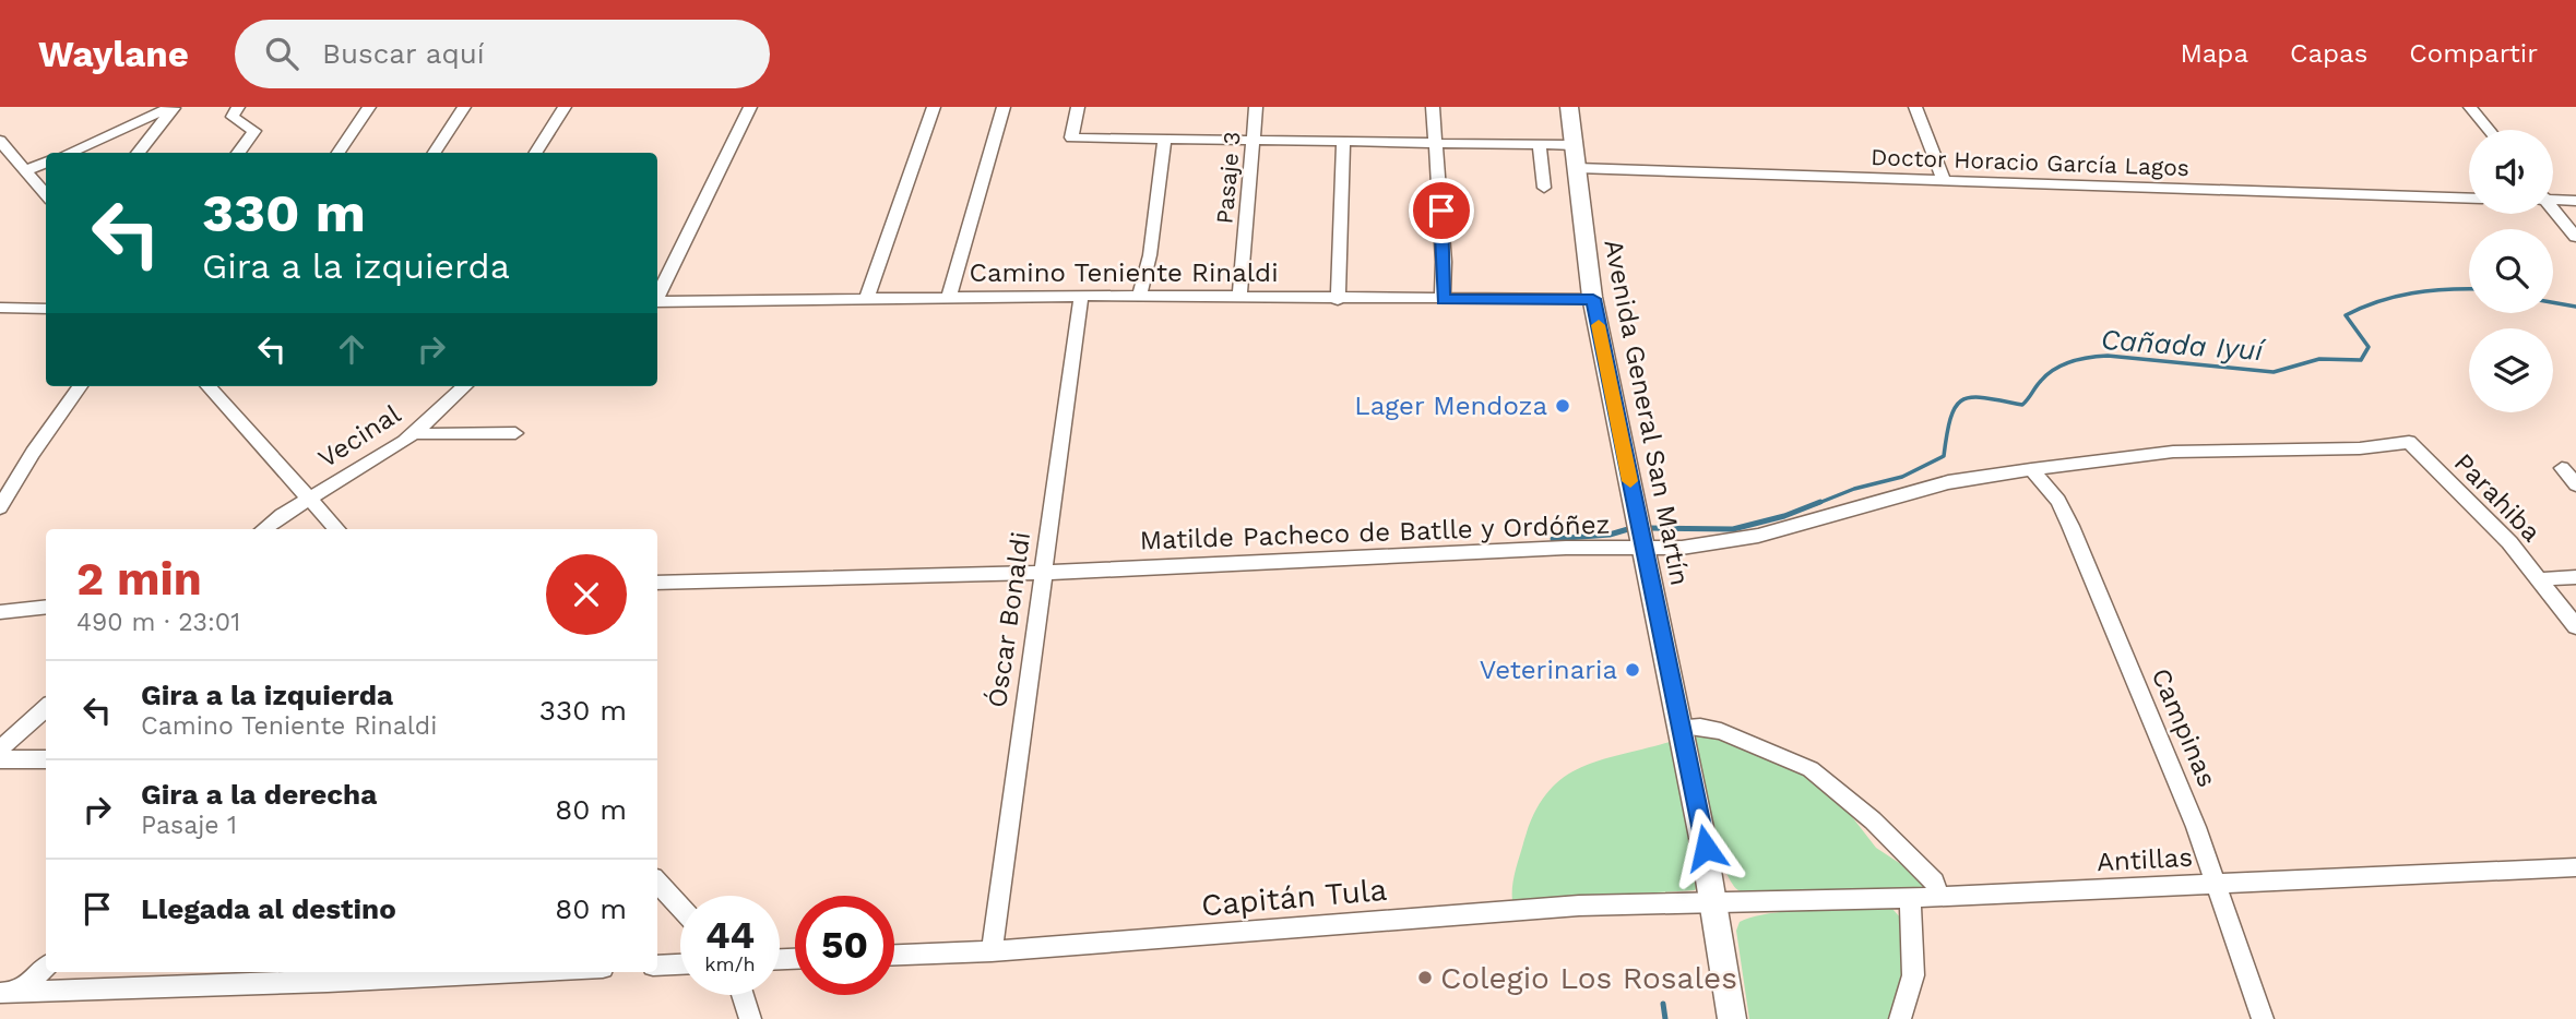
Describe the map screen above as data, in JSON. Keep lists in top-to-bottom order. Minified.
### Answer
{"streets":{"main road":["Avenida General San Martín"],"street":["Doctor Horacio García Lagos","Pasaje 3","Camino Teniente Rinaldi","Vecinal","Parahiba","Matilde Pacheco de Batlle y Ordóñez","Óscar Bonaldi","Campinas","Antillas","Capitán Tula"]},"crossings":[["Doctor Horacio García Lagos","Avenida General San Martín"],["Pasaje 3","Camino Teniente Rinaldi"],["Camino Teniente Rinaldi","Avenida General San Martín"],["Camino Teniente Rinaldi","Óscar Bonaldi"],["Avenida General San Martín","Matilde Pacheco de Batlle y Ordóñez"],["Avenida General San Martín","Antillas"],["Avenida General San Martín","Capitán Tula"],["Parahiba","Matilde Pacheco de Batlle y Ordóñez"],["Matilde Pacheco de Batlle y Ordóñez","Óscar Bonaldi"],["Matilde Pacheco de Batlle y Ordóñez","Campinas"],["Óscar Bonaldi","Capitán Tula"],["Campinas","Antillas"],["Antillas","Capitán Tula"]],"water":["Cañada Iyuí"],"places":["Lager Mendoza","Veterinaria","Colegio Los Rosales"],"page":{"header":"Waylane","search":"Buscar aquí","nav":["Mapa","Capas","Compartir"],"turn":["330 m","Gira a la izquierda"],"heading":["2 min","490 m · 23:01"],"list":[{"name":"Gira a la izquierda","note":"Camino Teniente Rinaldi","value":"330 m"},{"name":"Gira a la derecha","note":"Pasaje 1","value":"80 m"},{"name":"Llegada al destino","value":"80 m"}],"speed":"44 km/h","limit":"50"}}
